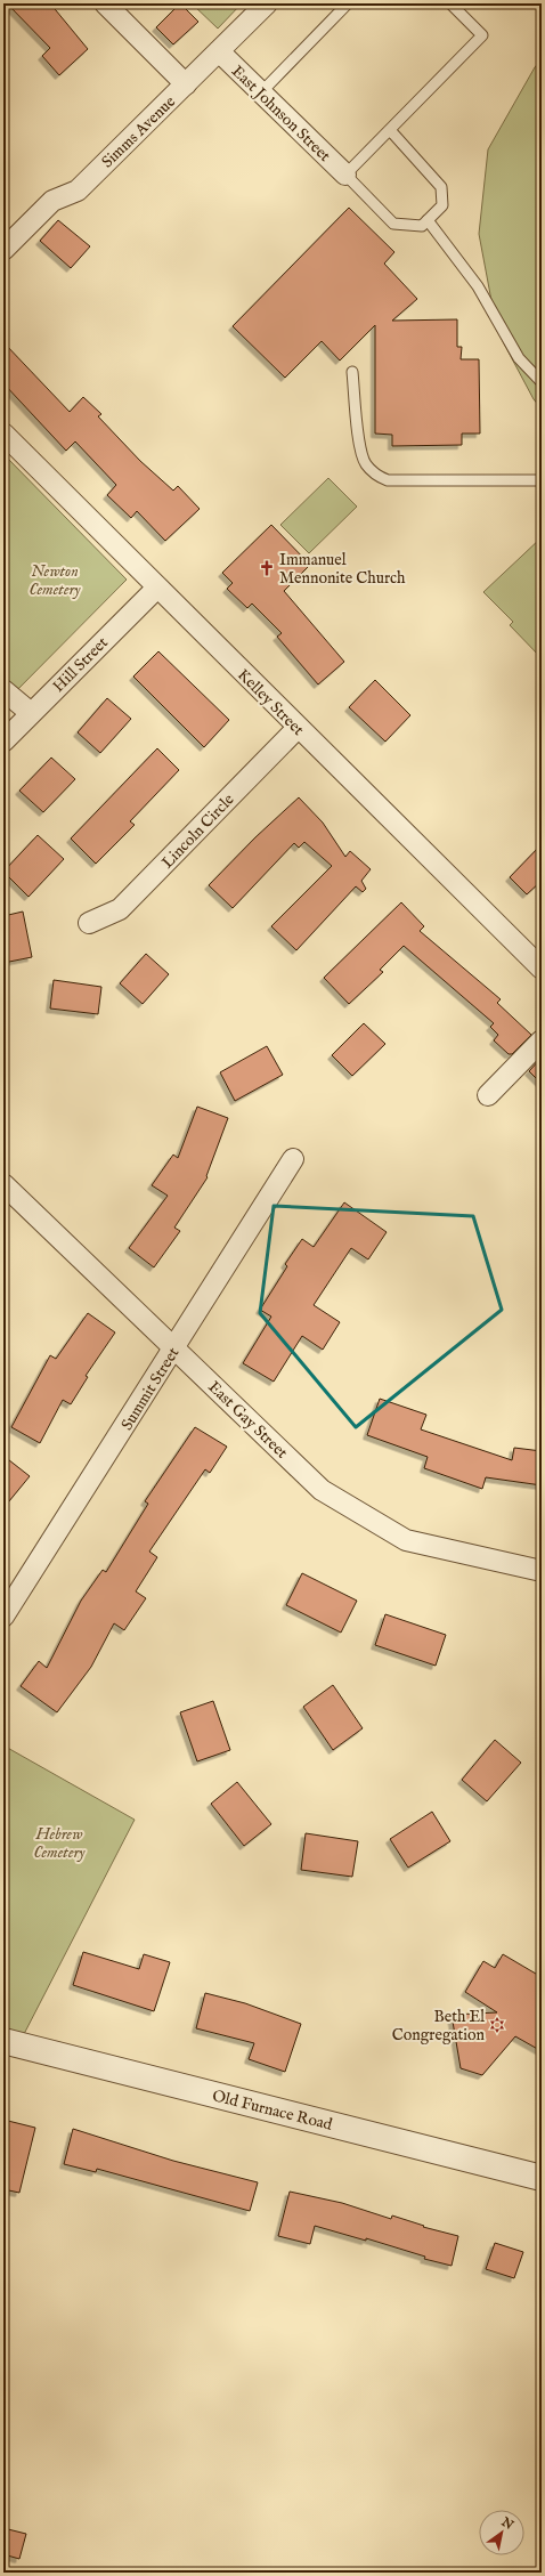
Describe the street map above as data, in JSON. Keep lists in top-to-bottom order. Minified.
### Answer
{"streets":{"street":["East Johnson Street","Simms Avenue","Hill Street","Kelley Street","Lincoln Circle","Summit Street","East Gay Street","Old Furnace Road"]},"crossings":[["East Johnson Street","Simms Avenue"],["Hill Street","Kelley Street"],["Kelley Street","Lincoln Circle"],["Summit Street","East Gay Street"]],"parks":["Newton Cemetery","Hebrew Cemetery"],"places":{"church":["Immanuel Mennonite Church"],"synagogue":["Beth El Congregation"]},"north":"top right"}
